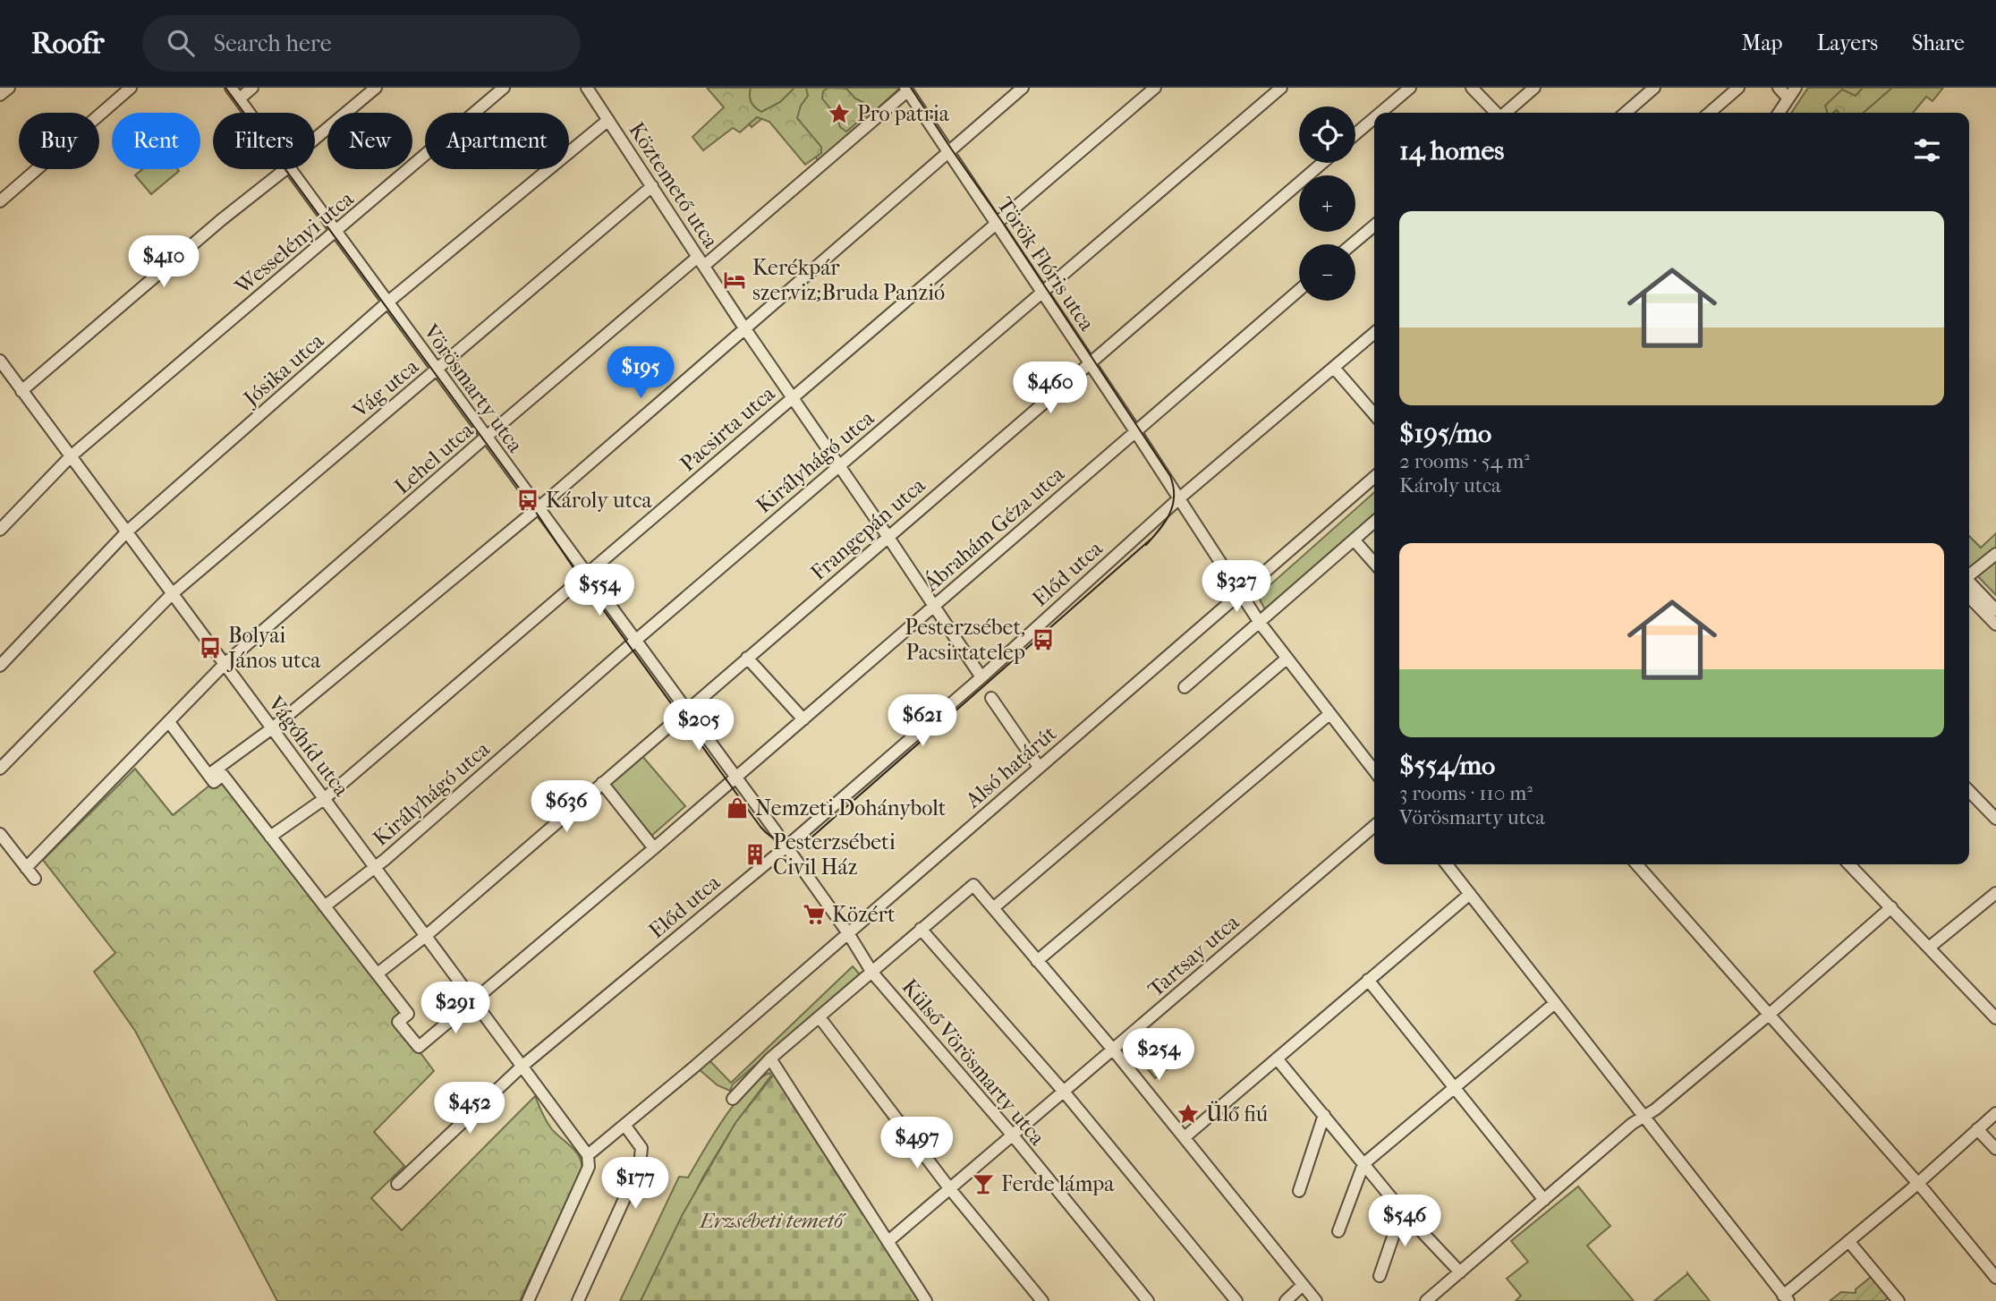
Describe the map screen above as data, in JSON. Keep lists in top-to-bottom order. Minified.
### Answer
{"streets":{"street":["Köztemető utca","Wesselényi utca","Török Flóris utca","Jósika utca","Vág utca","Vörösmarty utca","Pacsirta utca","Lehel utca","Királyhágó utca","Frangepán utca","Ábrahám Géza utca","Előd utca","Vágóhíd utca","Alsó határút","Tartsay utca","Külső Vörösmarty utca"]},"crossings":[["Köztemető utca","Jósika utca"],["Köztemető utca","Vág utca"],["Köztemető utca","Pacsirta utca"],["Köztemető utca","Lehel utca"],["Köztemető utca","Királyhágó utca"],["Köztemető utca","Frangepán utca"],["Köztemető utca","Ábrahám Géza utca"],["Köztemető utca","Előd utca"],["Wesselényi utca","Vörösmarty utca"],["Wesselényi utca","Vágóhíd utca"],["Török Flóris utca","Pacsirta utca"],["Török Flóris utca","Lehel utca"],["Török Flóris utca","Királyhágó utca"],["Török Flóris utca","Frangepán utca"],["Török Flóris utca","Ábrahám Géza utca"],["Török Flóris utca","Előd utca"],["Török Flóris utca","Alsó határút"],["Jósika utca","Vörösmarty utca"],["Jósika utca","Vágóhíd utca"],["Vág utca","Vörösmarty utca"],["Vág utca","Vágóhíd utca"],["Vörösmarty utca","Pacsirta utca"],["Vörösmarty utca","Lehel utca"],["Vörösmarty utca","Királyhágó utca"],["Vörösmarty utca","Frangepán utca"],["Vörösmarty utca","Ábrahám Géza utca"],["Pacsirta utca","Vágóhíd utca"],["Lehel utca","Vágóhíd utca"],["Királyhágó utca","Vágóhíd utca"],["Frangepán utca","Ábrahám Géza utca"],["Frangepán utca","Vágóhíd utca"],["Ábrahám Géza utca","Vágóhíd utca"],["Előd utca","Vágóhíd utca"],["Vágóhíd utca","Alsó határút"],["Tartsay utca","Külső Vörösmarty utca"]],"parks":["Erzsébeti temető"],"places":{"place":["Pro patria","Ülő fiú"],"hotel":["Kerékpár szerviz;Bruda Panzió"],"bus stop":["Károly utca","Pesterzsébet, Pacsirtatelep","Bolyai János utca"],"shop":["Nemzeti Dohánybolt"],"building":["Pesterzsébeti Civil Ház"],"supermarket":["Közért"],"bar":["Ferde lámpa"]},"page":{"header":"Roofr","search":"Search here","nav":["Map","Layers","Share"],"map_buttons":["+","−"],"chip":["Buy","Rent","Filters","New","Apartment"],"heading":"14 homes","list":[{"name":"$195/mo","note":"2 rooms · 54 m² · Károly utca"},{"name":"$554/mo","note":"3 rooms · 110 m² · Vörösmarty utca"}],"price":["$410","$195","$460","$327","$554","$621","$205","$636","$291","$254","$452","$497","$177","$546"]}}
